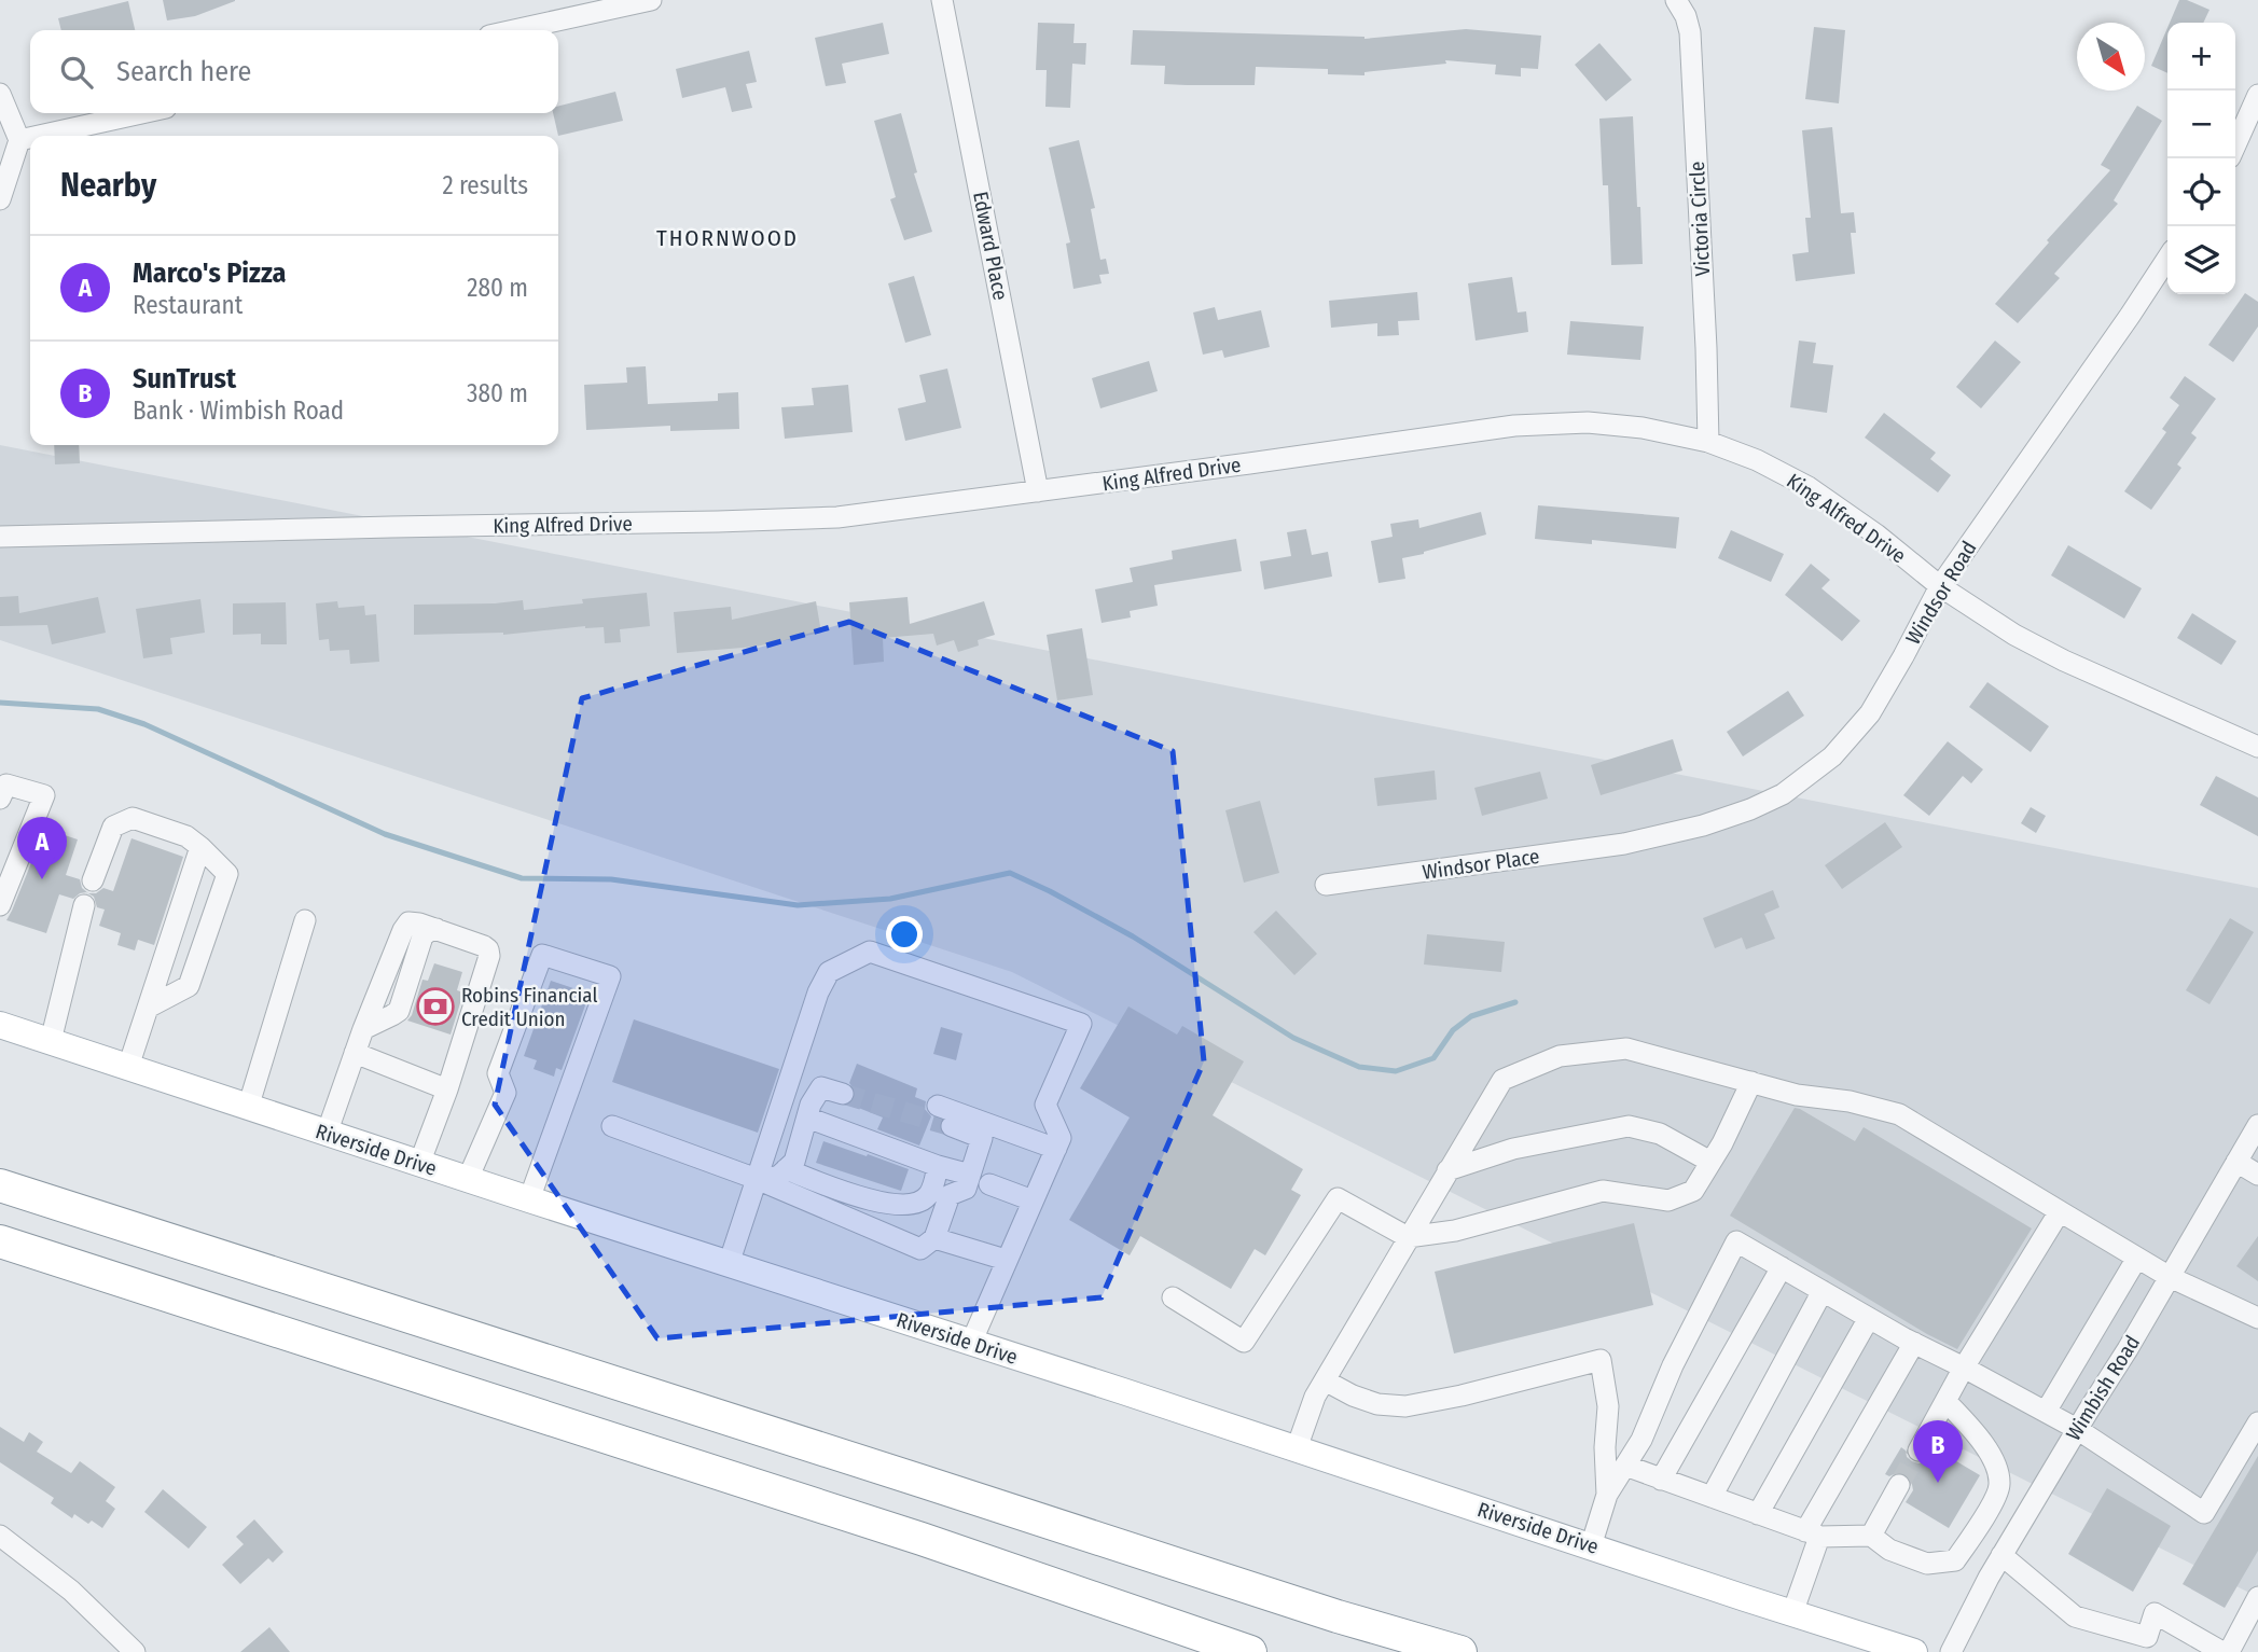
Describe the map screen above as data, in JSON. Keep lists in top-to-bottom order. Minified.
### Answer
{"streets":{"main road":["Riverside Drive"],"street":["Victoria Circle","Edward Place","King Alfred Drive","Windsor Road","Windsor Place","Wimbish Road"]},"crossings":[["Victoria Circle","King Alfred Drive"],["Edward Place","King Alfred Drive"],["King Alfred Drive","Windsor Road"],["Windsor Road","Windsor Place"]],"districts":["THORNWOOD"],"places":{"bank":["Robins Financial Credit Union"]},"north":"bottom right","page":{"map_buttons":["+","−"],"search":"Search here","heading":["Nearby","2 results"],"list":[{"mark":"A","name":"Marco's Pizza","note":"Restaurant","value":"280 m"},{"mark":"B","name":"SunTrust","note":"Bank · Wimbish Road","value":"380 m"}],"pins":["A","B"]}}
